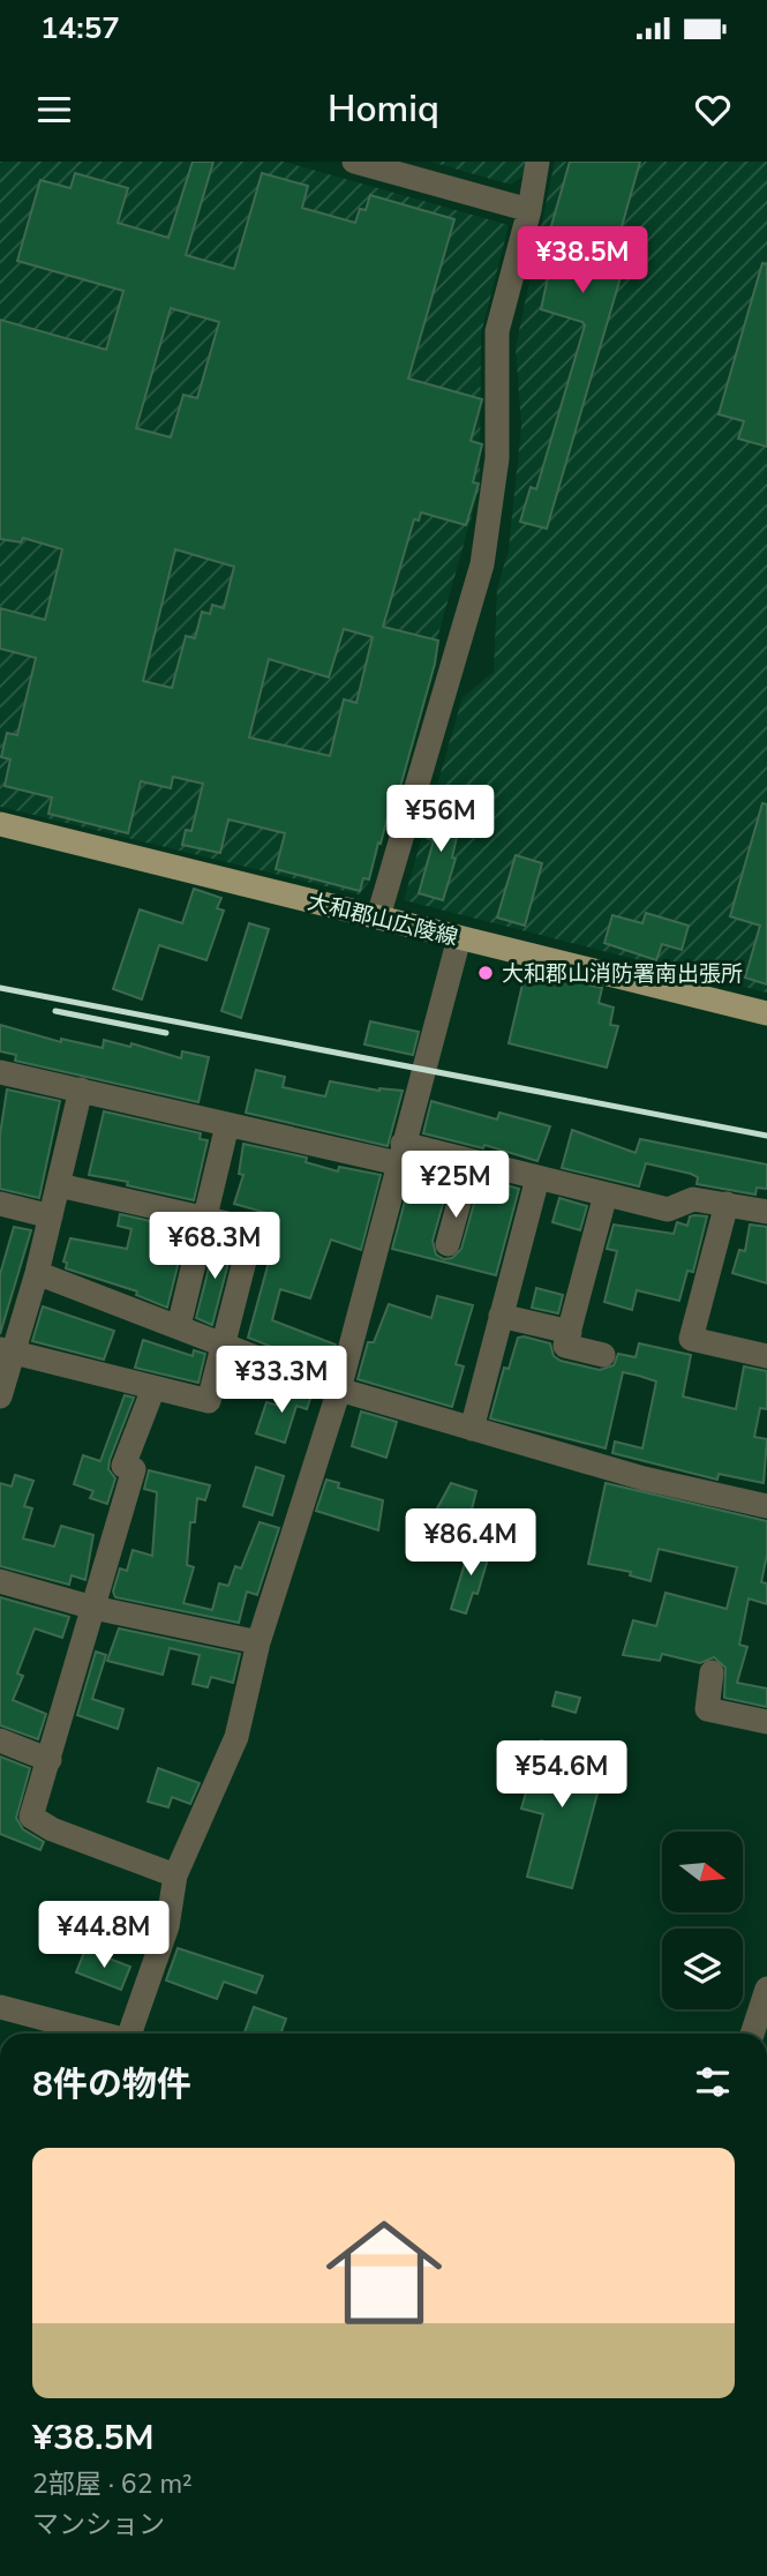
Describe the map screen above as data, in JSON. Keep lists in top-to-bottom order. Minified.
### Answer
{"streets":{"main road":["大和郡山広陵線"]},"places":["大和郡山消防署南出張所"],"north":"right","page":{"status":"14:57","header":"Homiq","price":["¥38.5M","¥56M","¥25M","¥68.3M","¥33.3M","¥86.4M","¥54.6M","¥44.8M"],"heading":"8件の物件","list":[{"name":"¥38.5M","note":"2部屋 · 62 m² · マンション"}]}}
